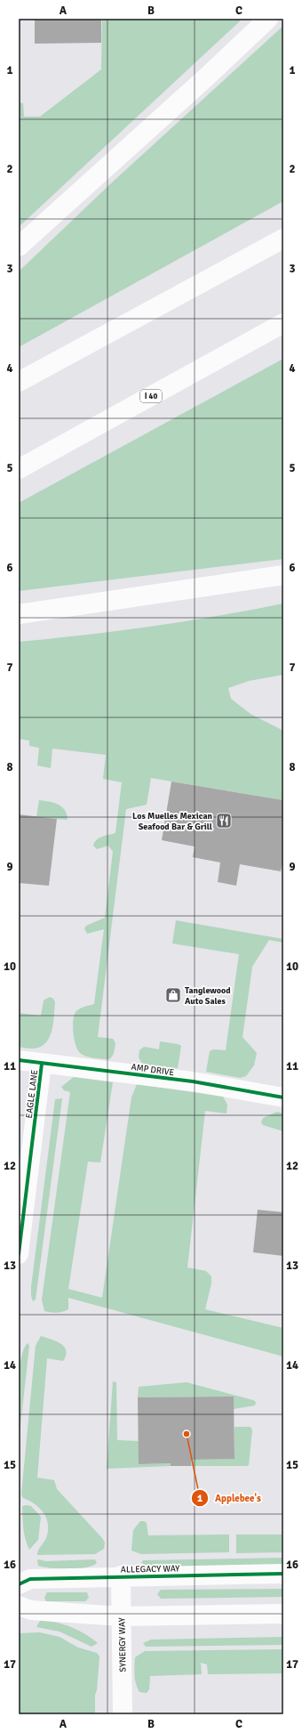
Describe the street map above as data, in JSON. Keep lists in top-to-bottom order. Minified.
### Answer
{"streets":{"main road":["I 40","AMP DRIVE","EAGLE LANE","ALLEGACY WAY","SYNERGY WAY"]},"crossings":[["AMP DRIVE","EAGLE LANE"],["ALLEGACY WAY","SYNERGY WAY"]],"places":{"restaurant":["Los Muelles Mexican Seafood Bar & Grill"],"shop":["Tanglewood Auto Sales"],"other":["Applebee's"]},"grid":{"columns":["A","B","C"],"rows":["1","2","3","4","5","6","7","8","9","10","11","12","13","14","15","16","17"]}}
